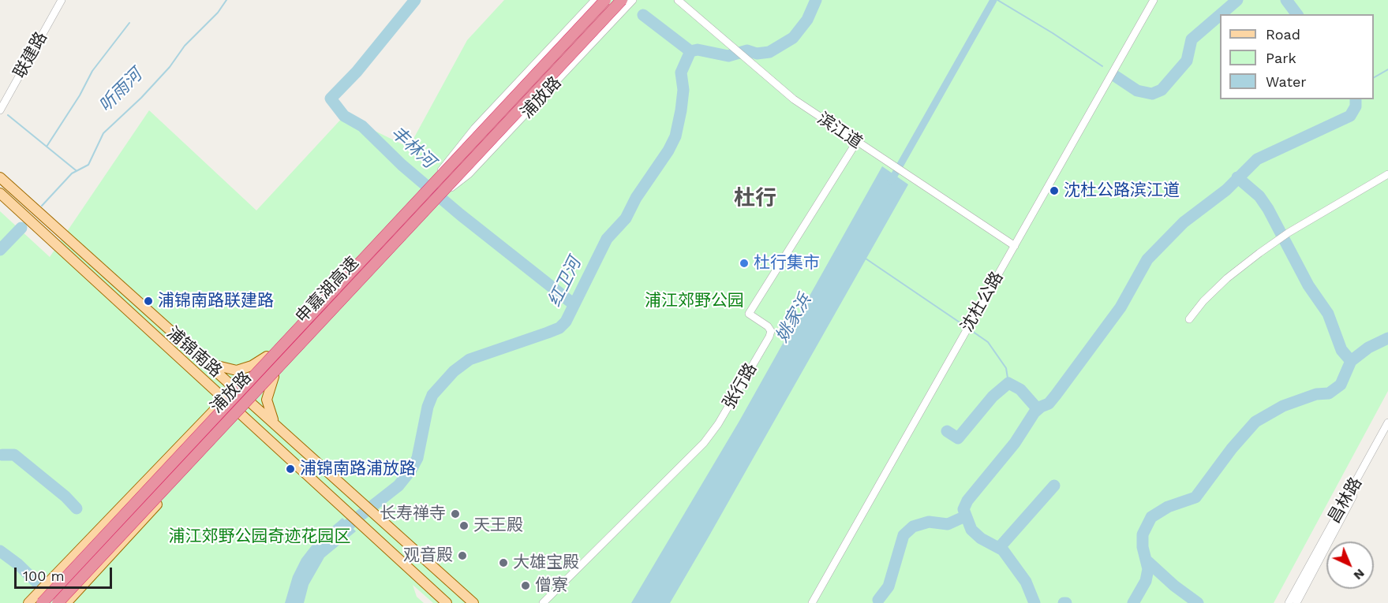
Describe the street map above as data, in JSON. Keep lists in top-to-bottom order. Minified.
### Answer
{"streets":{"highway":["申嘉湖高速"],"main road":["浦放路","浦锦南路"],"street":["联建路","滨江道","沈杜公路","张行路","昌林路"]},"crossings":[["浦放路","申嘉湖高速"],["浦放路","浦锦南路"],["滨江道","沈杜公路"],["滨江道","张行路"]],"districts":["杜行"],"water":["听雨河","丰林河","红卫河","姚家浜"],"parks":["浦江郊野公园","浦江郊野公园奇迹花园区"],"places":["沈杜公路滨江道","杜行集市","浦锦南路联建路","浦锦南路浦放路","长寿禅寺","天王殿","观音殿","大雄宝殿","僧寮"],"legend":["Road","Park","Water"],"scale_bar":"100 m","north":"bottom right"}
